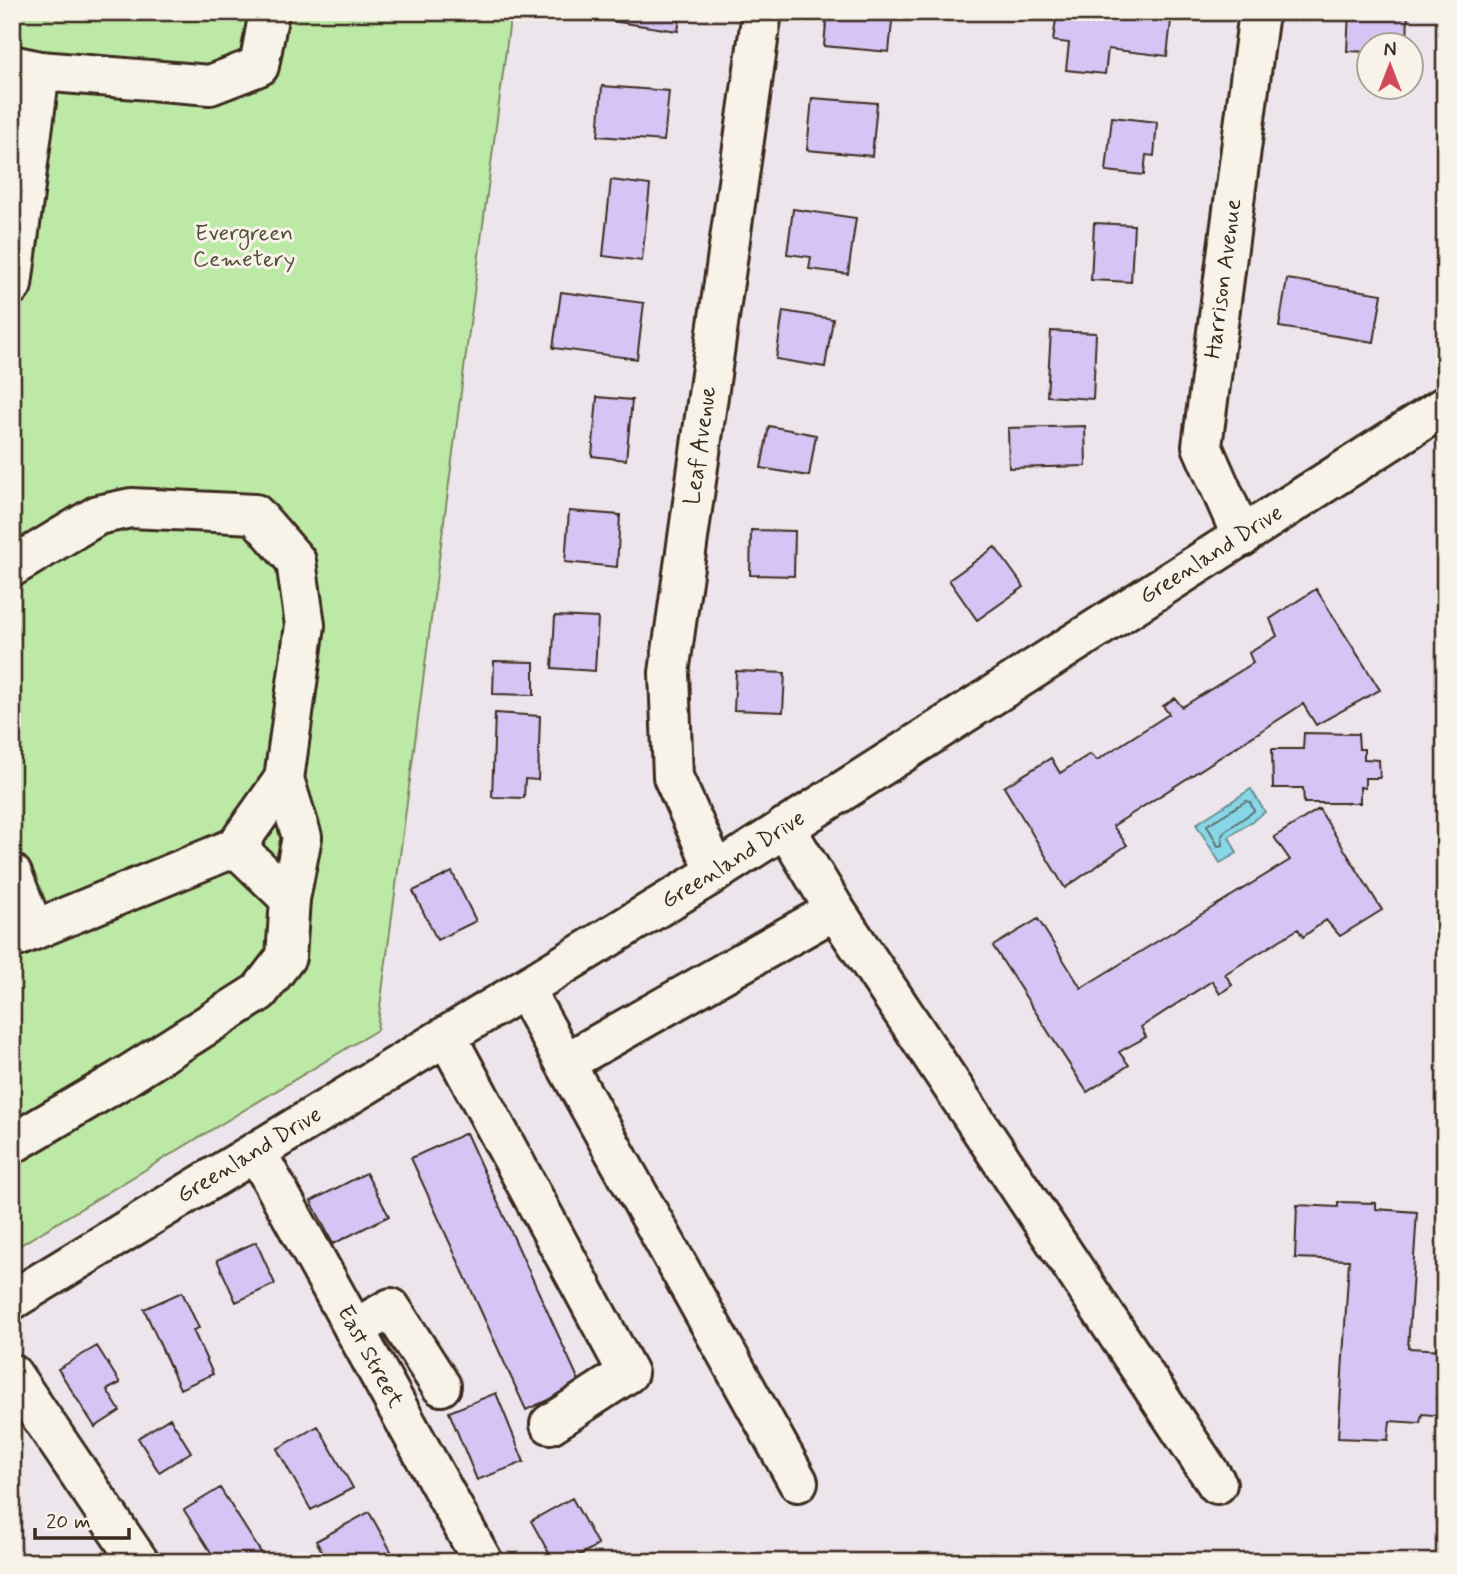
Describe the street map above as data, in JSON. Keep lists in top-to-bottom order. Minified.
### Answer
{"streets":{"street":["Harrison Avenue","Leaf Avenue","Greenland Drive","East Street"]},"crossings":[["Harrison Avenue","Greenland Drive"],["Leaf Avenue","Greenland Drive"],["Greenland Drive","East Street"]],"parks":["Evergreen Cemetery"],"scale_bar":"20 m","north":"top"}
